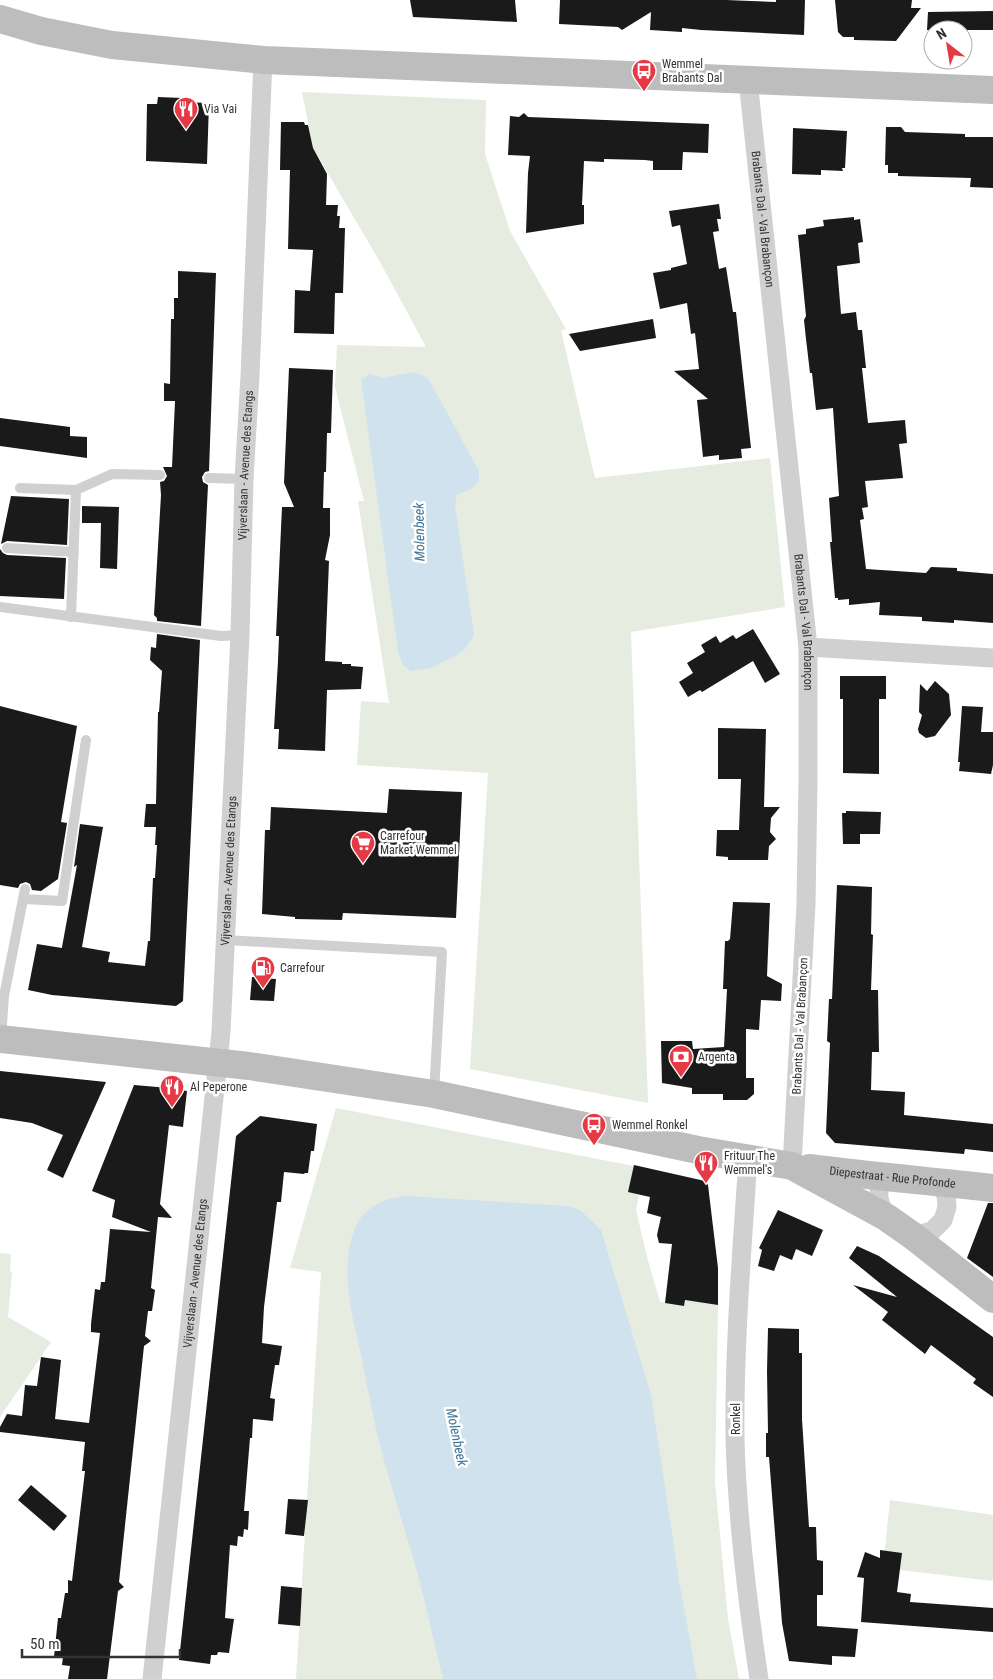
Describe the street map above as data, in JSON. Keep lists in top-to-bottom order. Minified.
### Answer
{"streets":{"main road":["Diepestraat - Rue Profonde"],"street":["Brabants Dal - Val Brabançon","Vijverslaan - Avenue des Etangs","Ronkel"]},"crossings":[["Brabants Dal - Val Brabançon","Diepestraat - Rue Profonde"]],"water":["Molenbeek"],"places":{"bus stop":["Wemmel Brabants Dal","Wemmel Ronkel"],"restaurant":["Via Vai","Al Peperone","Frituur The Wemmel's"],"supermarket":["Carrefour Market Wemmel"],"fuel station":["Carrefour"],"bank":["Argenta"]},"scale_bar":"50 m","north":"top left"}
